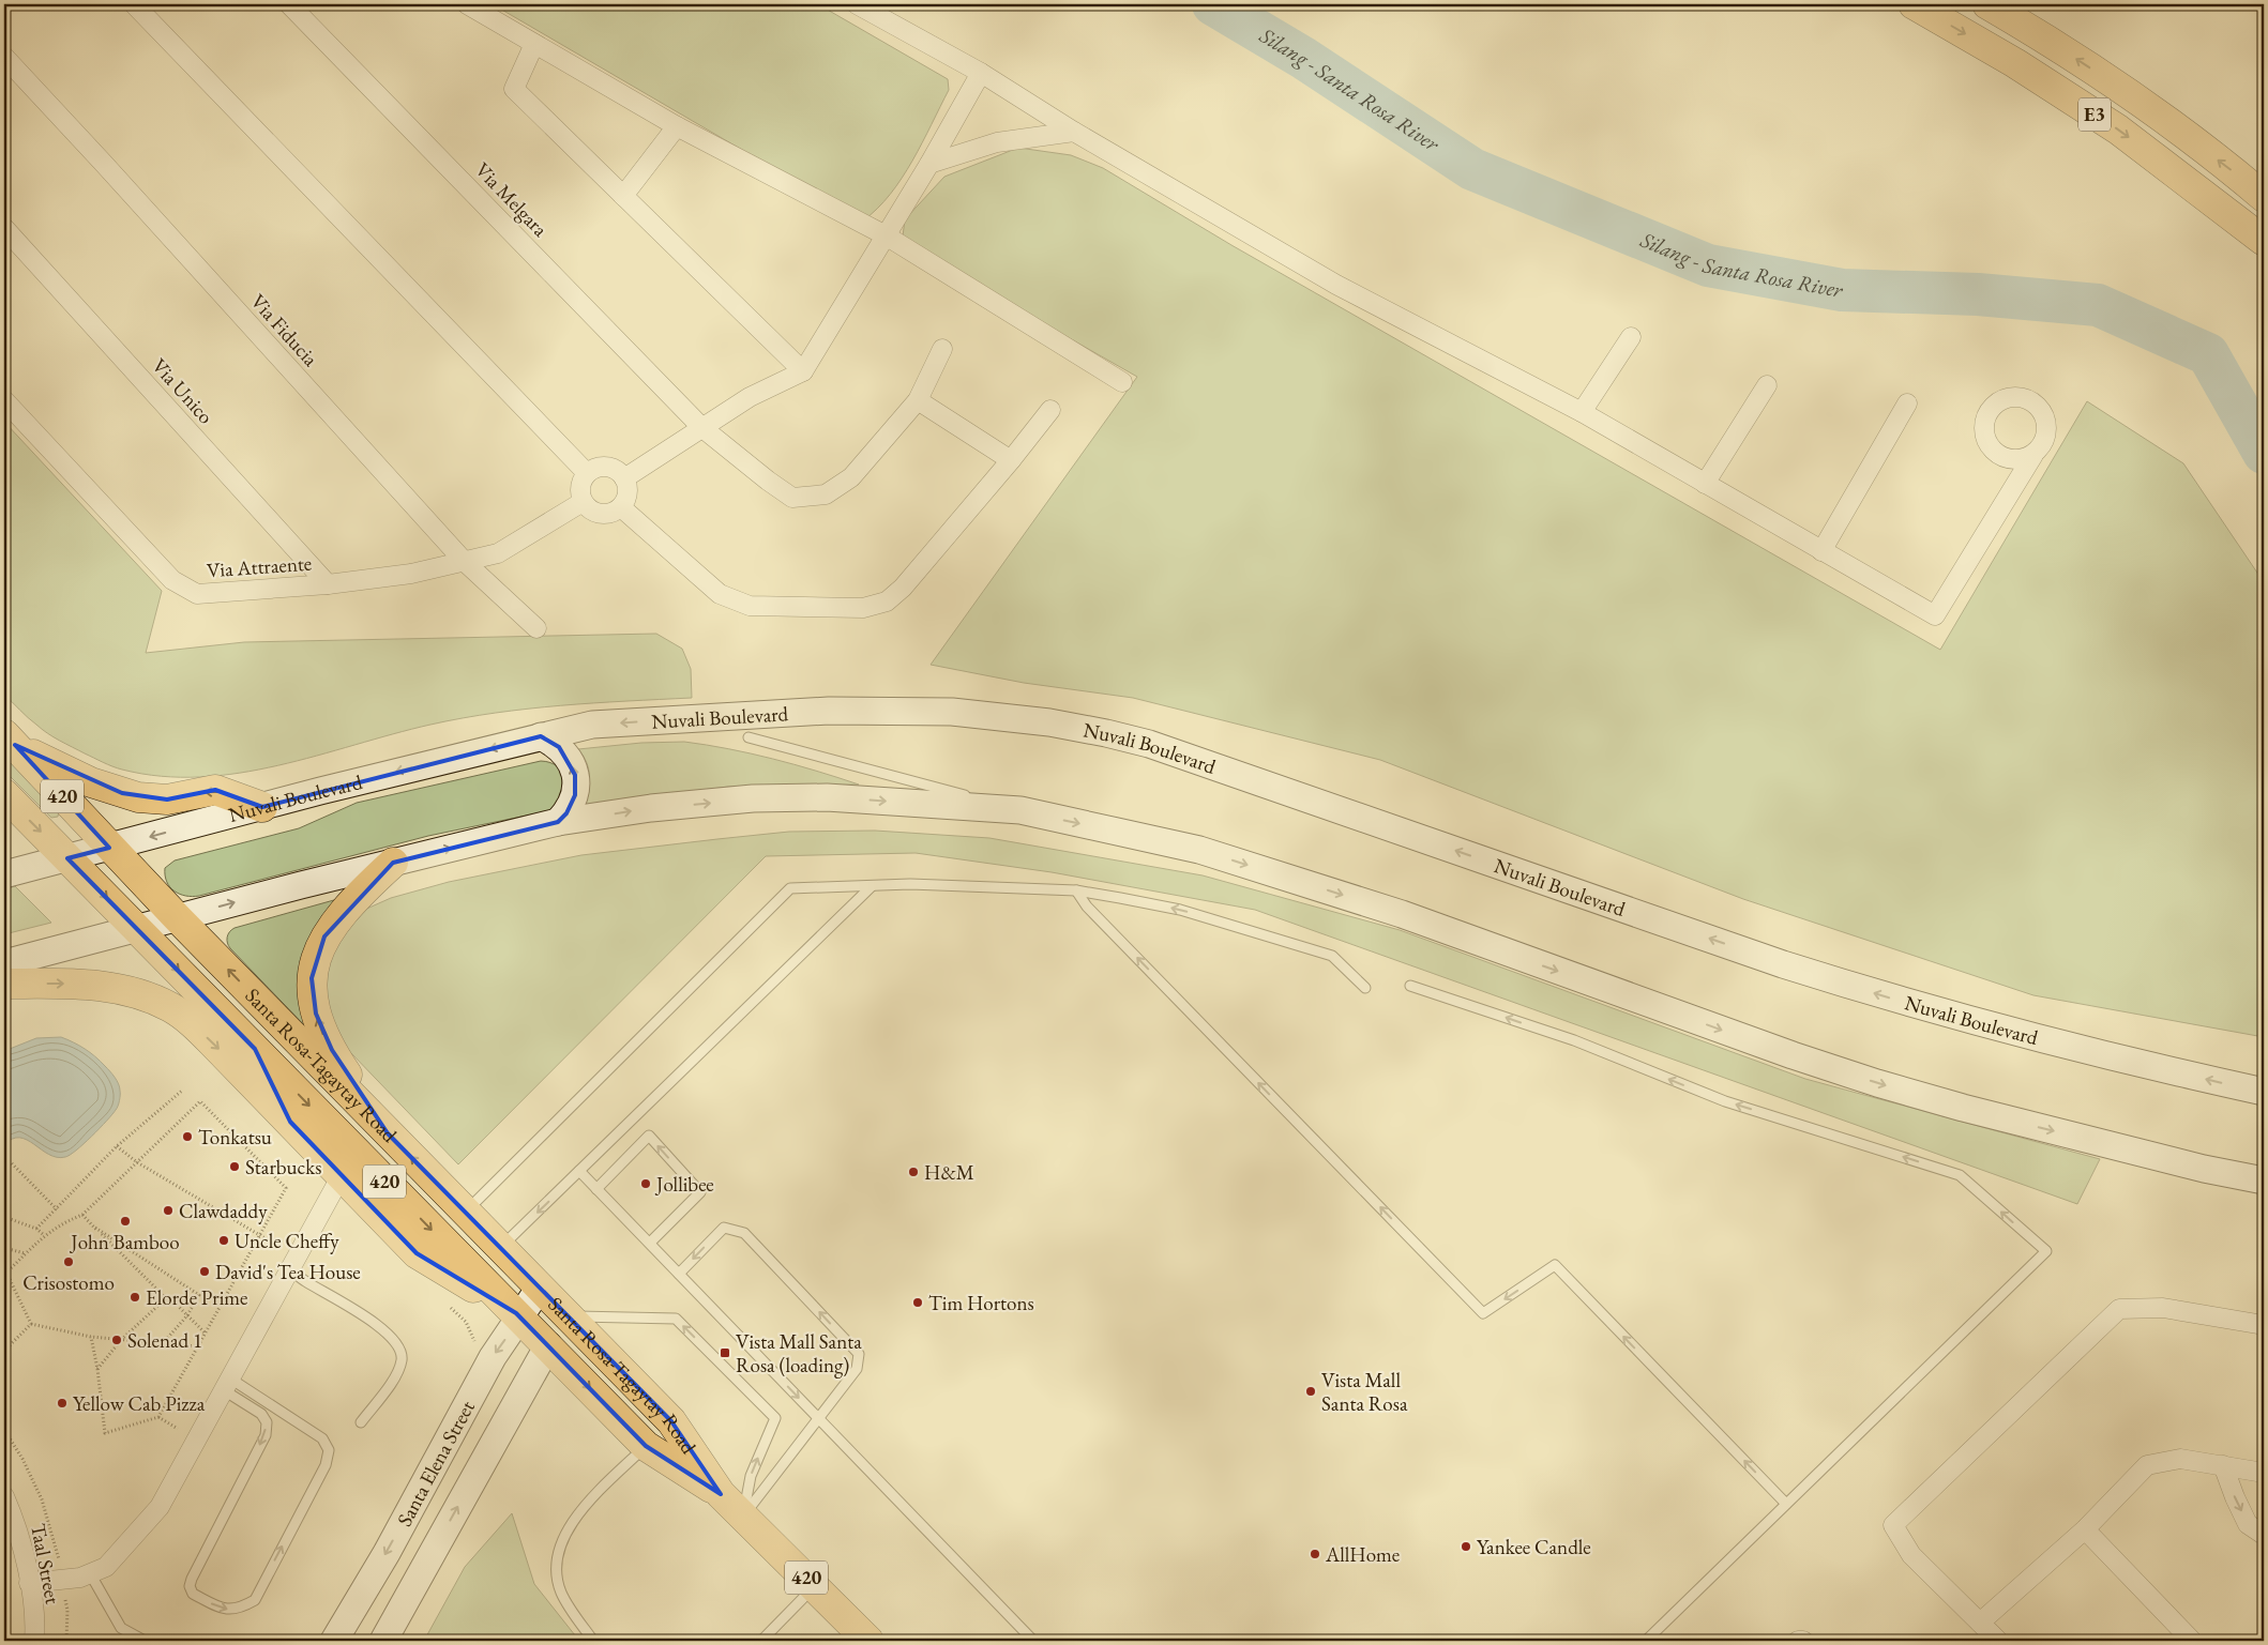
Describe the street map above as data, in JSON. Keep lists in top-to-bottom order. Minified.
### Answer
{"streets":{"main road":["E3","Nuvali Boulevard","420","Santa Rosa-Tagaytay Road","Santa Elena Street"],"street":["Via Melgara","Via Fiducia","Via Unico","Via Attraente","Taal Street"]},"crossings":[["Via Fiducia","Via Attraente"],["Via Unico","Via Attraente"],["Nuvali Boulevard","Santa Rosa-Tagaytay Road"],["Santa Rosa-Tagaytay Road","Santa Elena Street"]],"water":["Silang - Santa Rosa River"],"places":{"other":["Tonkatsu","Starbucks","H&M","Jollibee","Clawdaddy","John Bamboo","Uncle Cheffy","Crisostomo","David's Tea House","Elorde Prime","Tim Hortons","Solenad 1","Vista Mall Santa Rosa","Yellow Cab Pizza","Yankee Candle","AllHome"],"transit":["Vista Mall Santa Rosa (loading)"]}}
